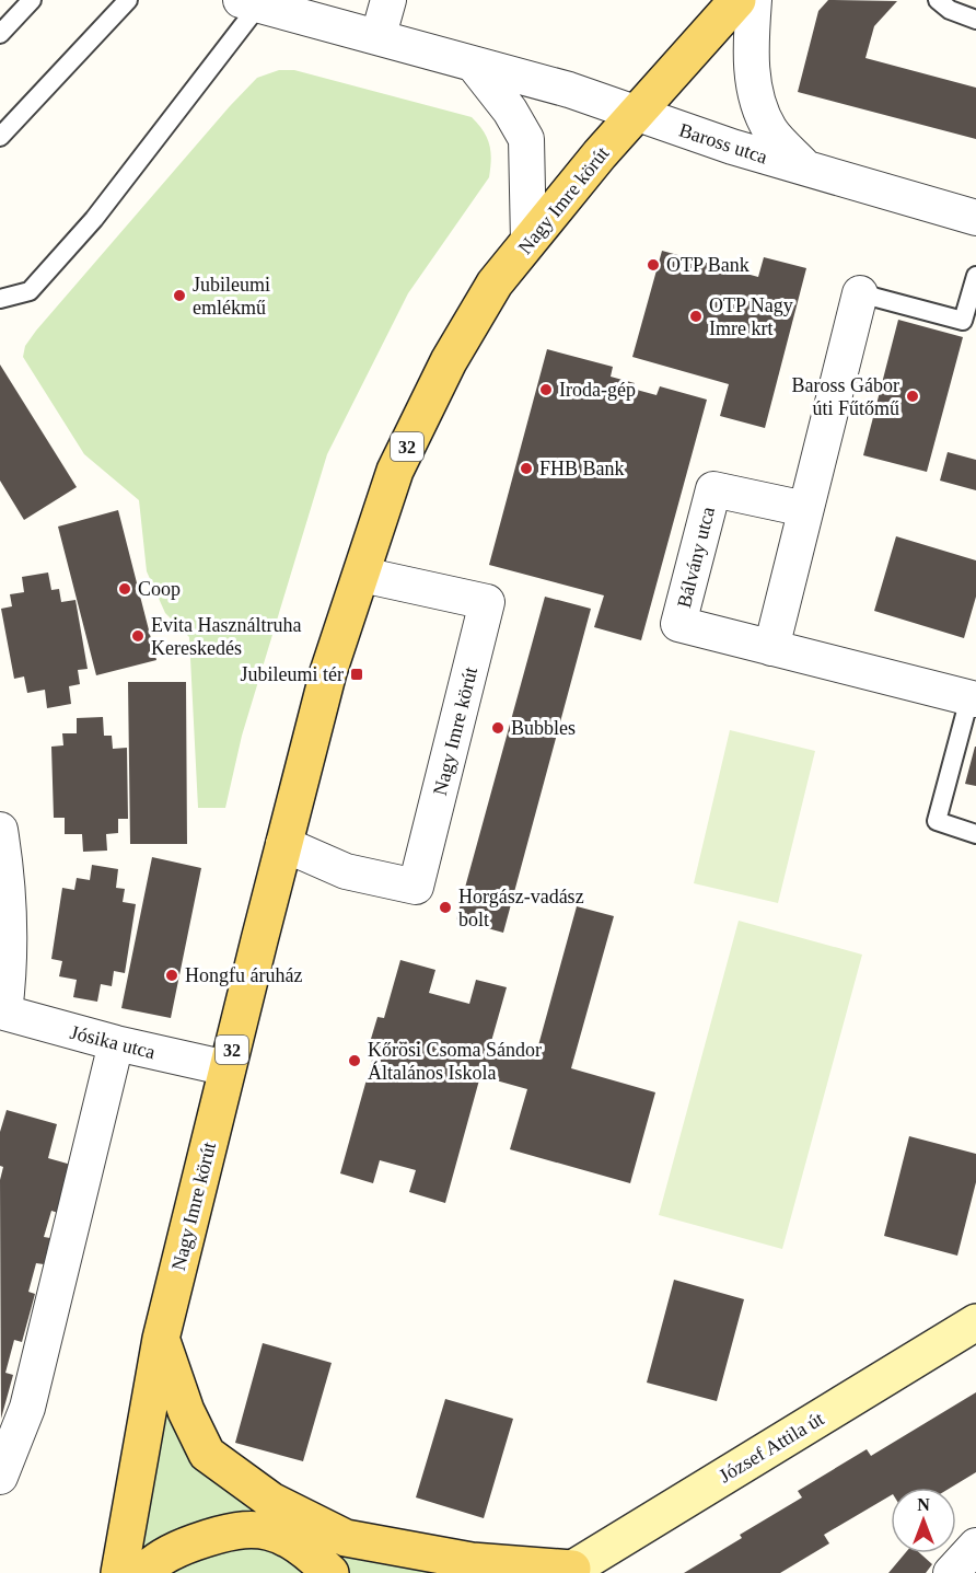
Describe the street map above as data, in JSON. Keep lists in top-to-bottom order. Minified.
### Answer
{"streets":{"main road":["Nagy Imre körút","32"],"street":["Baross utca","Bálvány utca","Jósika utca","József Attila út"]},"crossings":[["Baross utca","Nagy Imre körút"],["Baross utca","32"],["Nagy Imre körút","32"],["Nagy Imre körút","Jósika utca"]],"places":{"other":["OTP Bank","Jubileumi emlékmű","OTP Nagy Imre krt","Iroda-gép","Baross Gábor úti Fűtőmű","FHB Bank","Coop","Evita Használtruha Kereskedés","Bubbles","Horgász-vadász bolt","Hongfu áruház","Kőrösi Csoma Sándor Általános Iskola"],"transit":["Jubileumi tér"]},"north":"top"}
